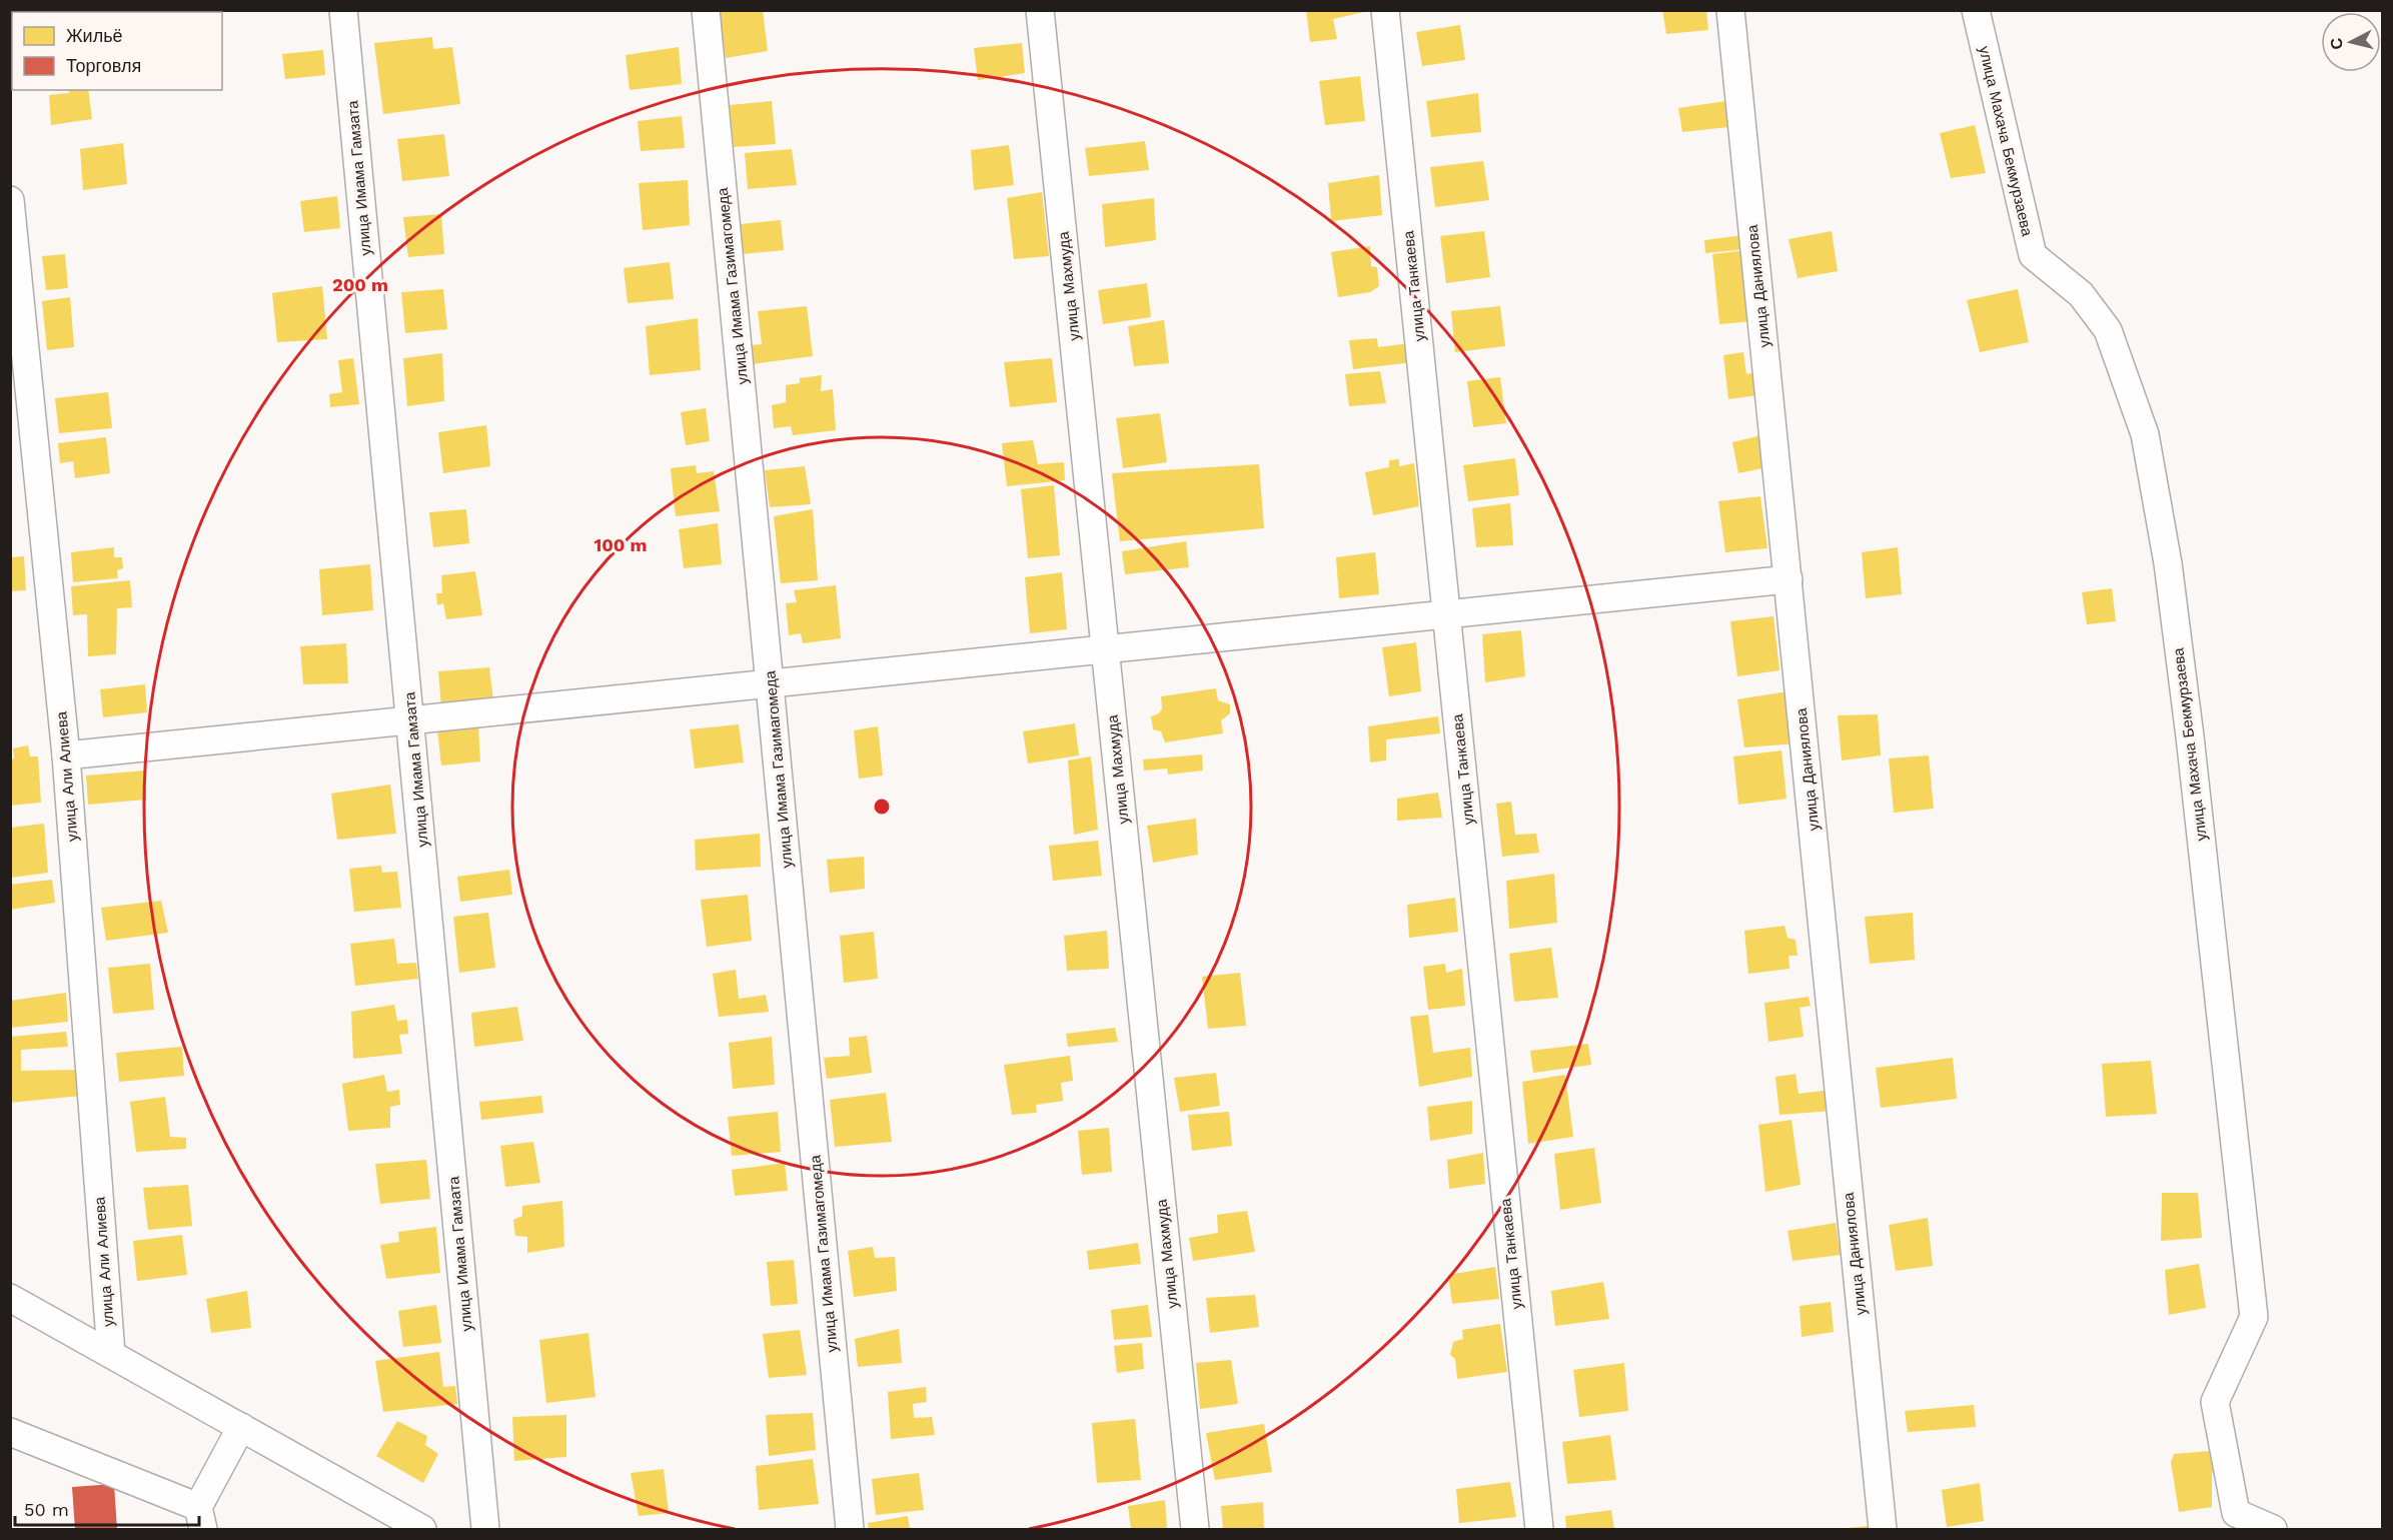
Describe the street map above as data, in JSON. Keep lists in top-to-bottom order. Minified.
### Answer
{"streets":{"street":["улица Махача Бекмурзаева","улица Имама Гамзата","улица Имама Газимагомеда","улица Махмуда","улица Танкаева","улица Даниялова","улица Али Алиева"]},"legend":["Жильё","Торговля"],"scale_bar":"50 m","north":"left","rings":["200 m","100 m"]}
